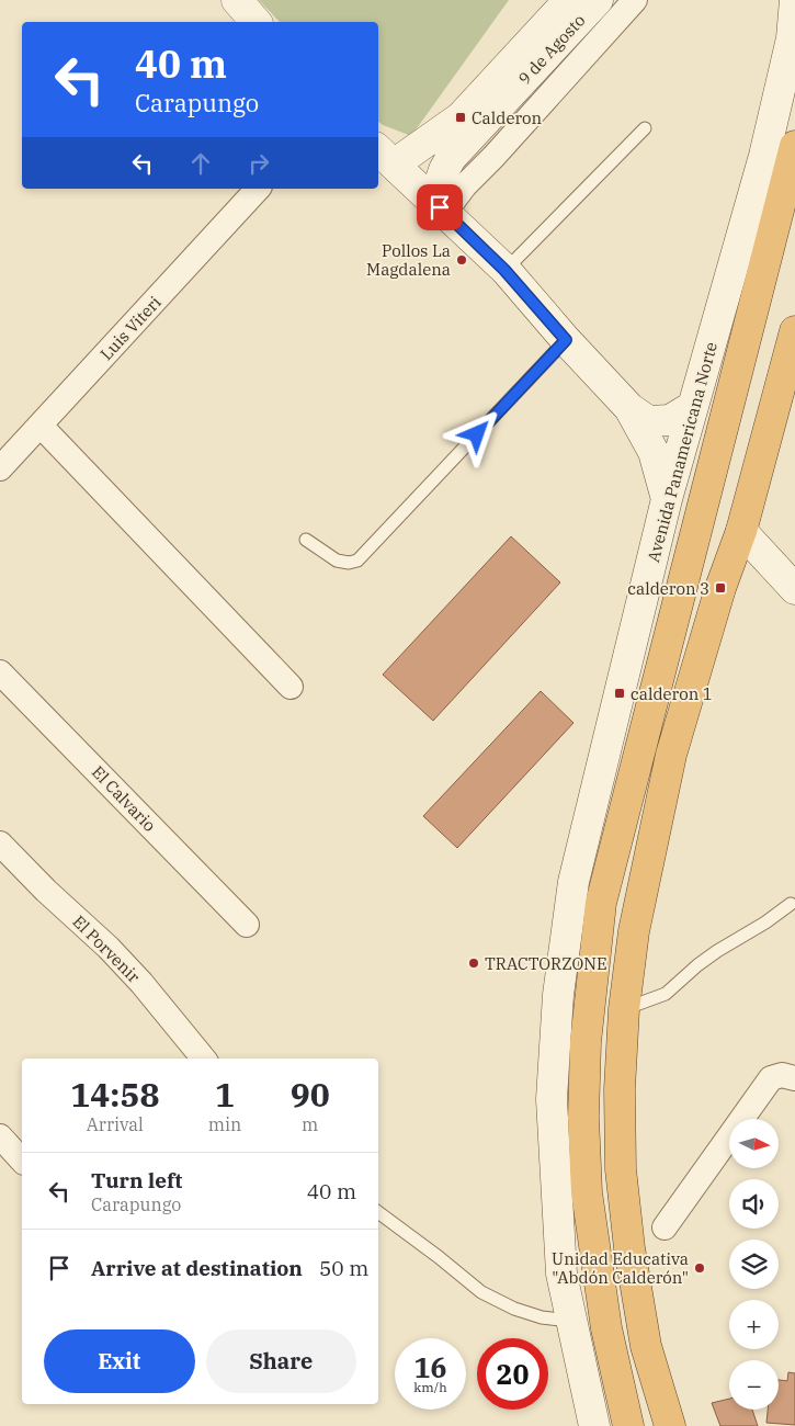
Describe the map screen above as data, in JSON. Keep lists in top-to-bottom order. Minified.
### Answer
{"streets":{"highway":["Avenida Panamericana Norte"],"main road":["9 de Agosto"],"street":["Luis Viteri","El Calvario","El Porvenir"]},"places":{"transit":["Calderon","calderon 3","calderon 1"],"other":["Pollos La Magdalena","TRACTORZONE","Unidad Educativa \"Abdón Calderón\""]},"north":"right","page":{"turn":["40 m","Carapungo"],"eta":["14:58","Arrival","1","min","90","m"],"map_buttons":["+","−"],"list":[{"name":"Turn left","note":"Carapungo","value":"40 m"},{"name":"Arrive at destination","value":"50 m"}],"buttons":["Exit","Share"],"speed":"16 km/h","limit":"20"}}
